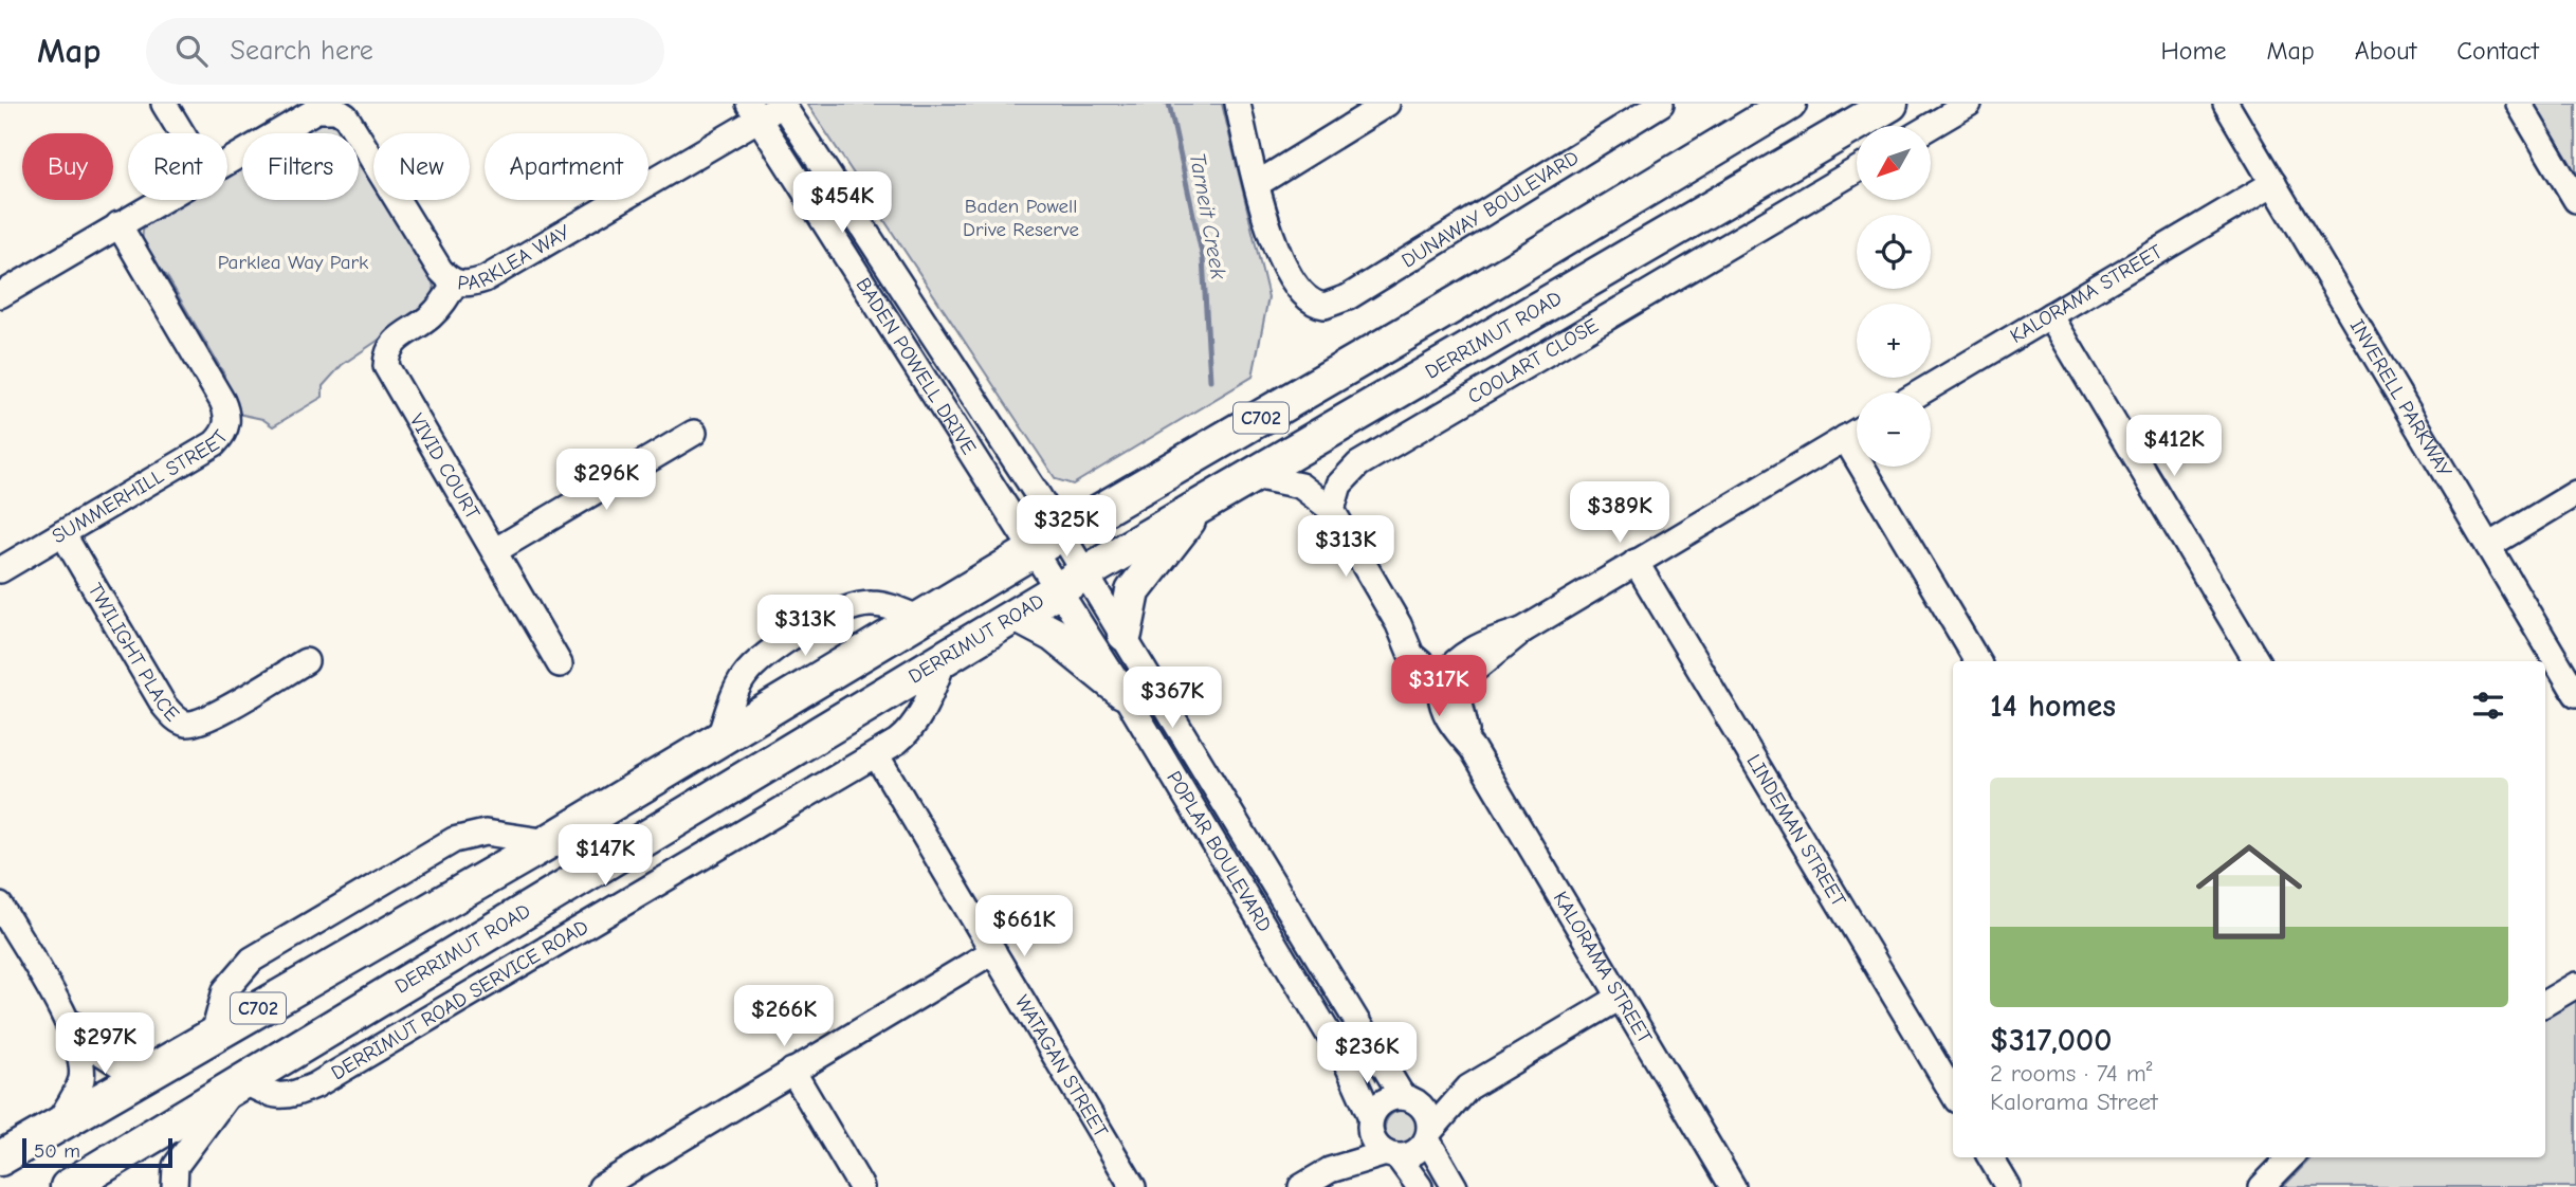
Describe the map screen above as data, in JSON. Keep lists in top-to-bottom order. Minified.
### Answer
{"streets":{"highway":["DERRIMUT ROAD","C702"],"street":["DUNAWAY BOULEVARD","PARKLEA WAY","KALORAMA STREET","COOLART CLOSE","BADEN POWELL DRIVE","INVERELL PARKWAY","VIVID COURT","SUMMERHILL STREET","TWILIGHT PLACE","LINDEMAN STREET","POPLAR BOULEVARD","DERRIMUT ROAD SERVICE ROAD","WATAGAN STREET"]},"crossings":[["PARKLEA WAY","BADEN POWELL DRIVE"],["PARKLEA WAY","VIVID COURT"],["PARKLEA WAY","SUMMERHILL STREET"],["KALORAMA STREET","INVERELL PARKWAY"],["DERRIMUT ROAD","BADEN POWELL DRIVE"],["DERRIMUT ROAD","POPLAR BOULEVARD"],["DERRIMUT ROAD","DERRIMUT ROAD SERVICE ROAD"],["BADEN POWELL DRIVE","C702"],["BADEN POWELL DRIVE","POPLAR BOULEVARD"],["SUMMERHILL STREET","TWILIGHT PLACE"],["DERRIMUT ROAD SERVICE ROAD","WATAGAN STREET"]],"water":["Tarneit Creek"],"parks":["Baden Powell Drive Reserve","Parklea Way Park"],"scale_bar":"50 m","north":"bottom left","page":{"header":"Map","search":"Search here","nav":["Home","Map","About","Contact"],"map_buttons":["+","−"],"chip":["Buy","Rent","Filters","New","Apartment"],"price":["$454K","$412K","$296K","$389K","$325K","$313K","$313K","$317K","$367K","$147K","$661K","$266K","$297K","$236K"],"heading":"14 homes","list":[{"name":"$317,000","note":"2 rooms · 74 m² · Kalorama Street"}],"scale":"50 m"}}
